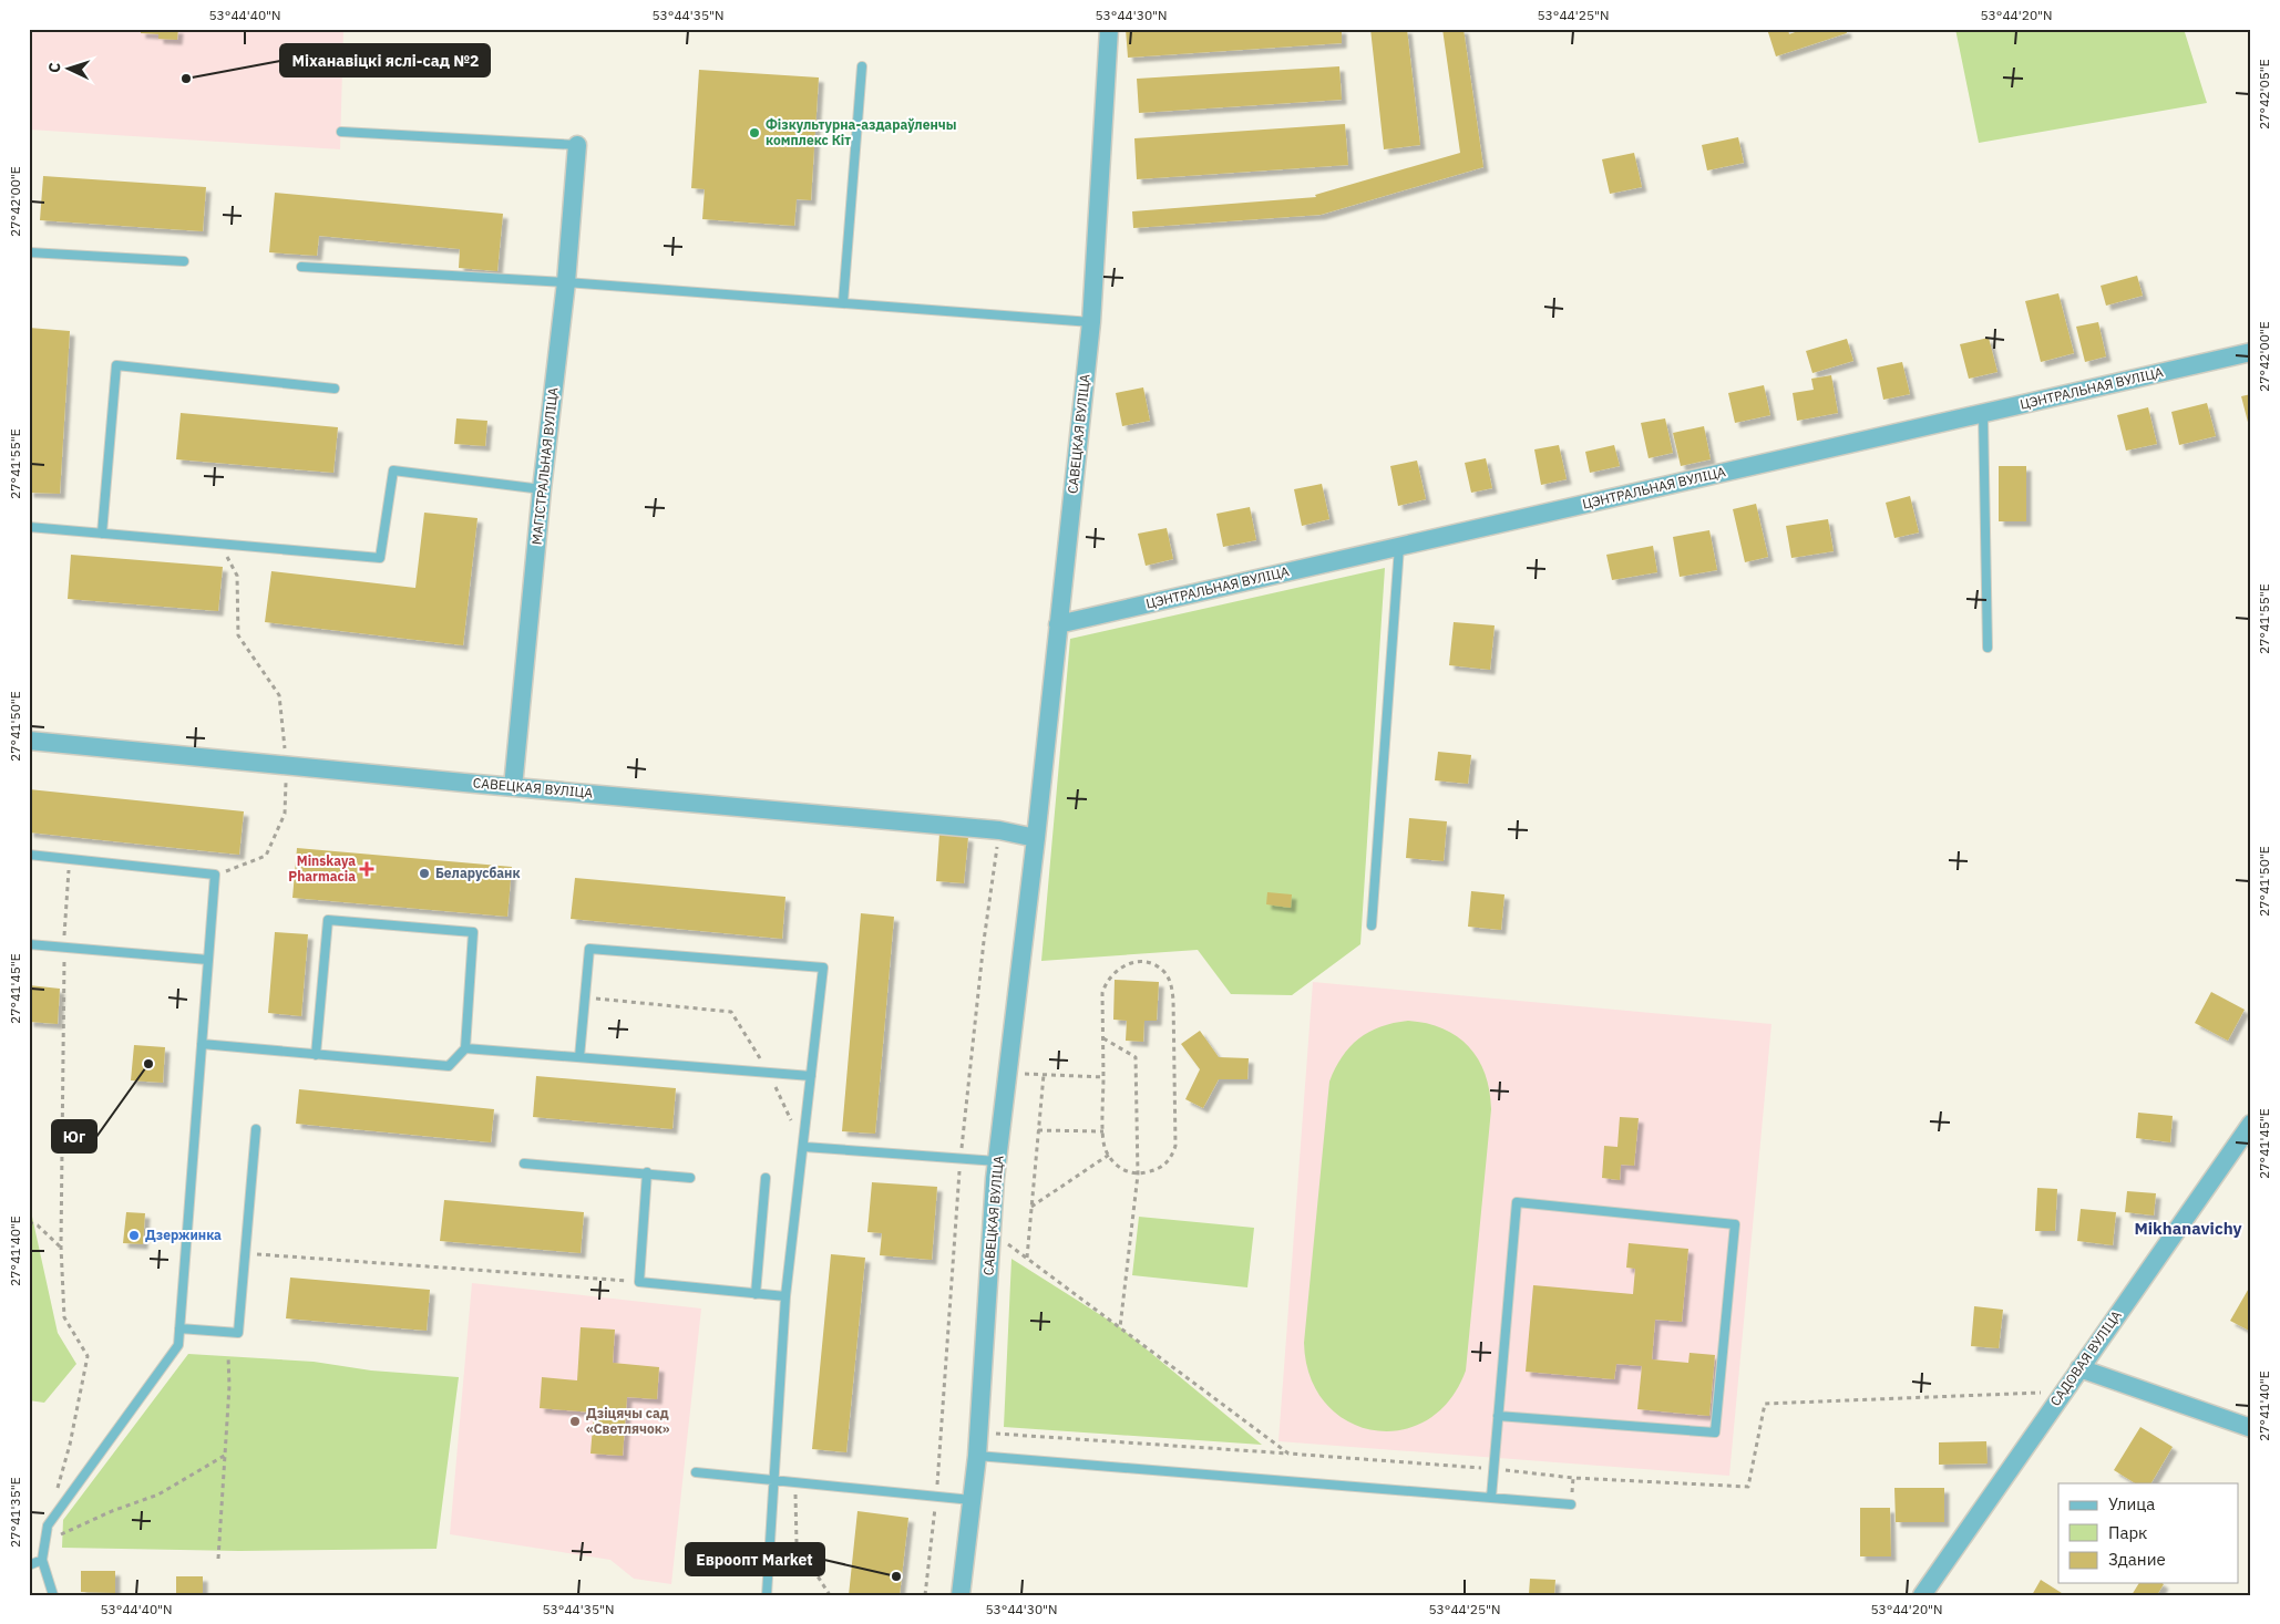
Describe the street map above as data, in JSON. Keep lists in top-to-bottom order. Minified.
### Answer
{"streets":{"street":["ЦЭНТРАЛЬНАЯ ВУЛІЦА","САВЕЦКАЯ ВУЛІЦА","МАГІСТРАЛЬНАЯ ВУЛІЦА","САДОВАЯ ВУЛІЦА"]},"crossings":[["ЦЭНТРАЛЬНАЯ ВУЛІЦА","САВЕЦКАЯ ВУЛІЦА"],["САВЕЦКАЯ ВУЛІЦА","МАГІСТРАЛЬНАЯ ВУЛІЦА"]],"districts":["Mikhanavichy"],"places":{"other":["Міханавіцкі яслі-сад №2","Фізкультурна-аздараўленчы комплекс Кіт","Беларусбанк","Юг","Дзержинка","Дзіцячы сад «Светлячок»","Евроопт Market"],"health":["Minskaya Pharmacia"]},"legend":["Улица","Парк","Здание"],"north":"left","coordinates":["53°44'40\"N","53°44'35\"N","53°44'30\"N","53°44'25\"N","53°44'20\"N","27°42'05\"E","27°42'00\"E","27°41'55\"E","27°41'50\"E","27°41'45\"E","27°41'40\"E","27°41'35\"E"]}
